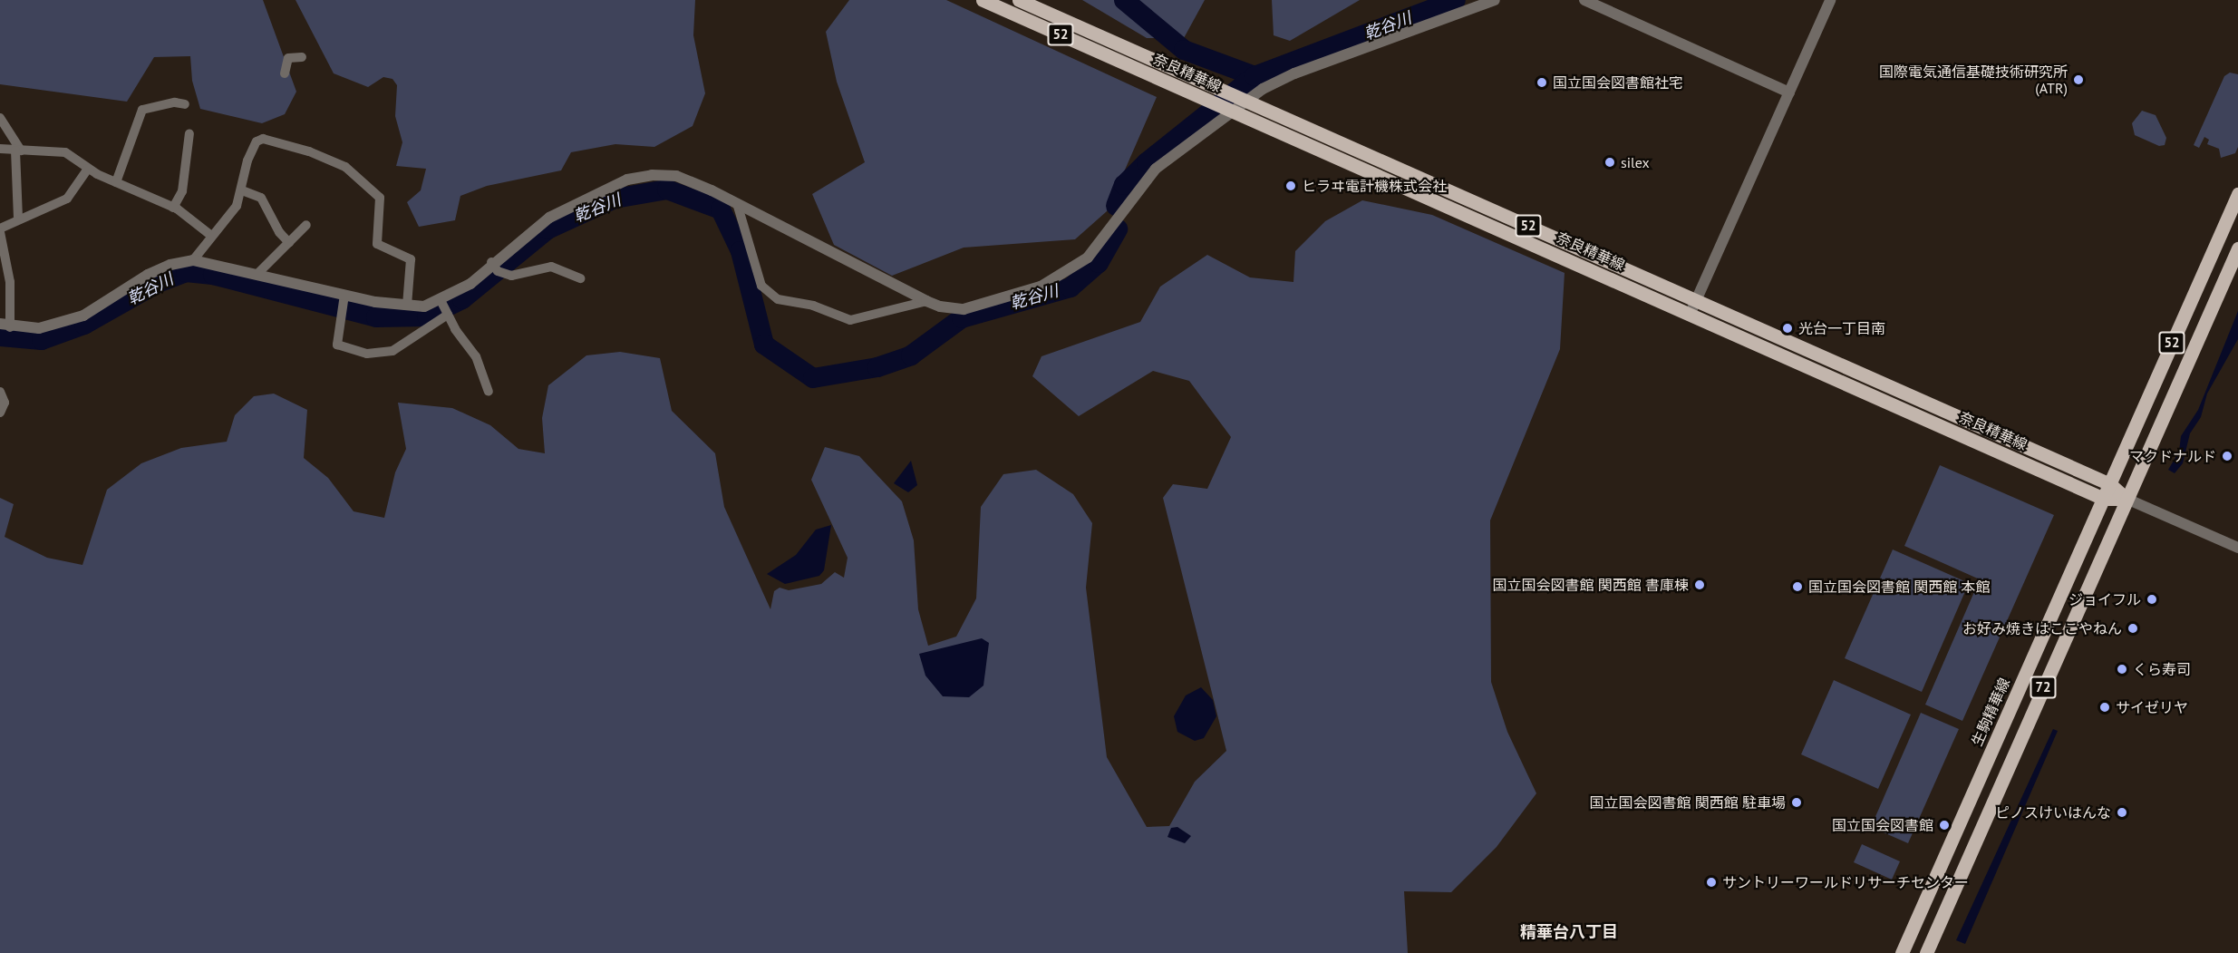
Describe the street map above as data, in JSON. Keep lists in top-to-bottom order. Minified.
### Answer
{"streets":{"main road":["52","奈良精華線","72","生駒精華線"]},"crossings":[["52","奈良精華線"],["52","72"],["52","生駒精華線"],["奈良精華線","72"],["奈良精華線","生駒精華線"]],"districts":["精華台八丁目"],"water":["乾谷川"],"places":["国際電気通信基礎技術研究所 (ATR)","国立国会図書館社宅","silex","ヒラヰ電計機株式会社","光台一丁目南","マクドナルド","国立国会図書館 関西館 書庫棟","国立国会図書館 関西館 本館","ジョイフル","お好み焼きはここやねん","くら寿司","サイゼリヤ","国立国会図書館 関西館 駐車場","ピノスけいはんな","国立国会図書館","サントリーワールドリサーチセンター"]}
